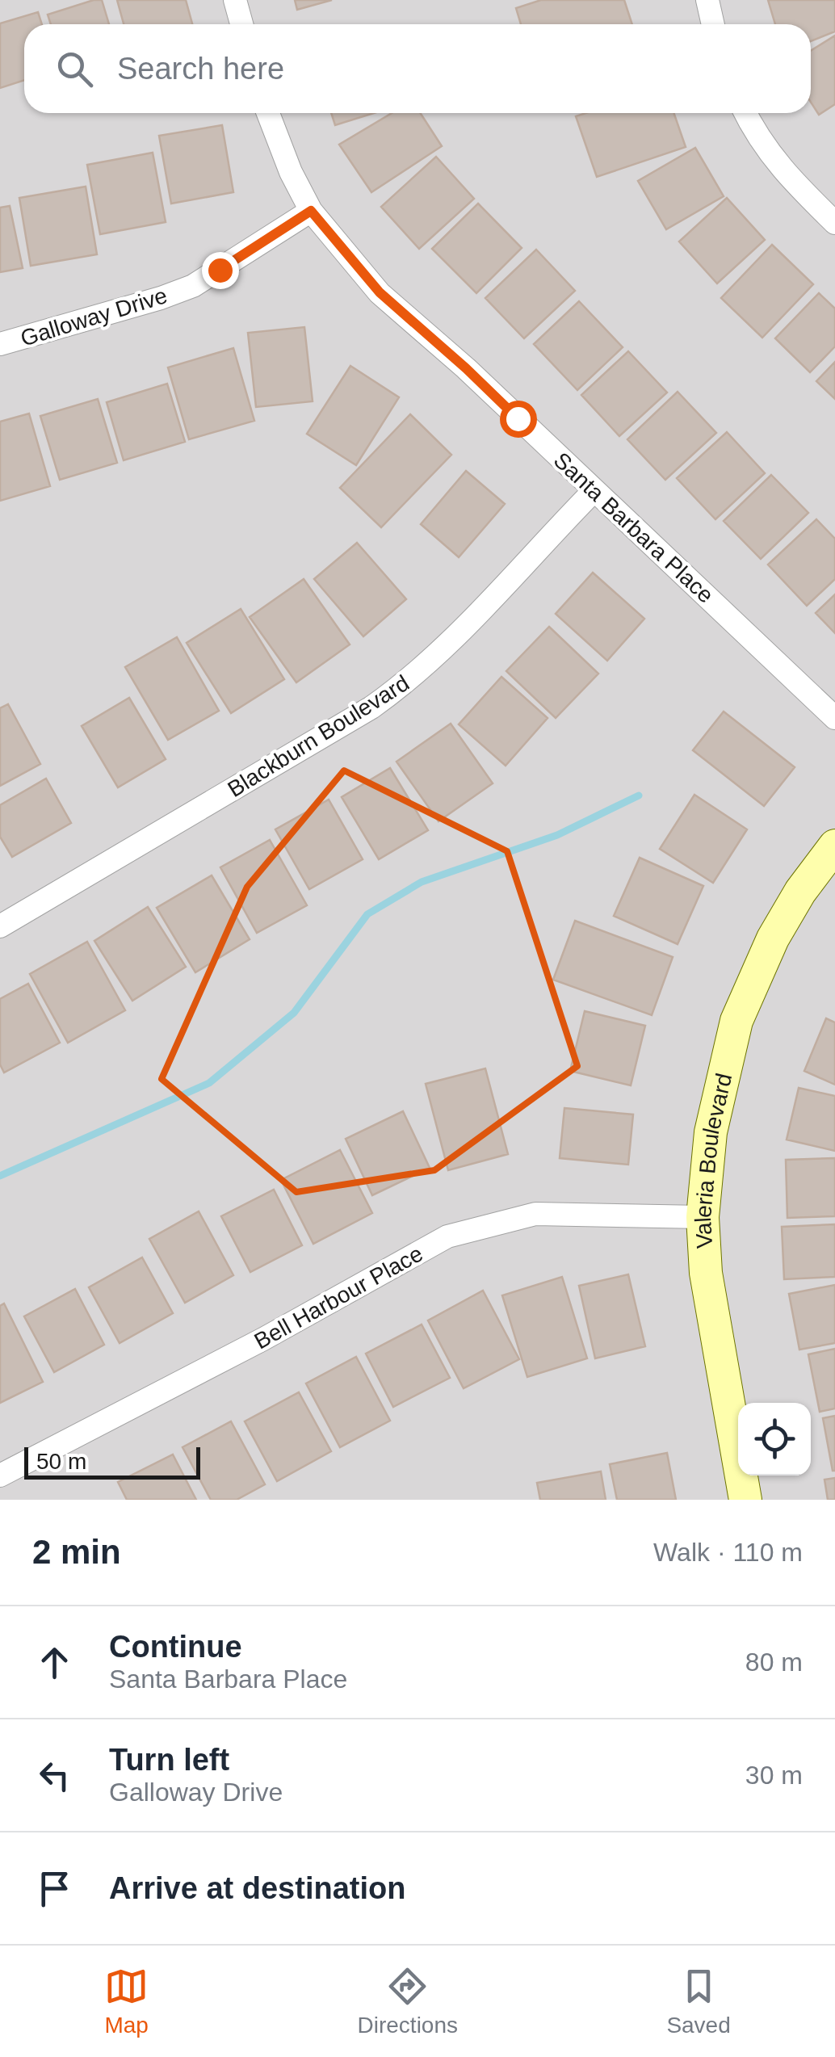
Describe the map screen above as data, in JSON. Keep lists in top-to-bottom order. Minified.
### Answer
{"streets":{"street":["Galloway Drive","Santa Barbara Place","Blackburn Boulevard","Valeria Boulevard","Bell Harbour Place"]},"crossings":[["Galloway Drive","Santa Barbara Place"],["Santa Barbara Place","Blackburn Boulevard"],["Valeria Boulevard","Bell Harbour Place"]],"scale_bar":"50 m","page":{"search":"Search here","scale":"50 m","heading":["2 min","Walk · 110 m"],"list":[["Continue","Santa Barbara Place","80 m"],["Turn left","Galloway Drive","30 m"],"Arrive at destination"],"nav":["Map","Directions","Saved"]}}
